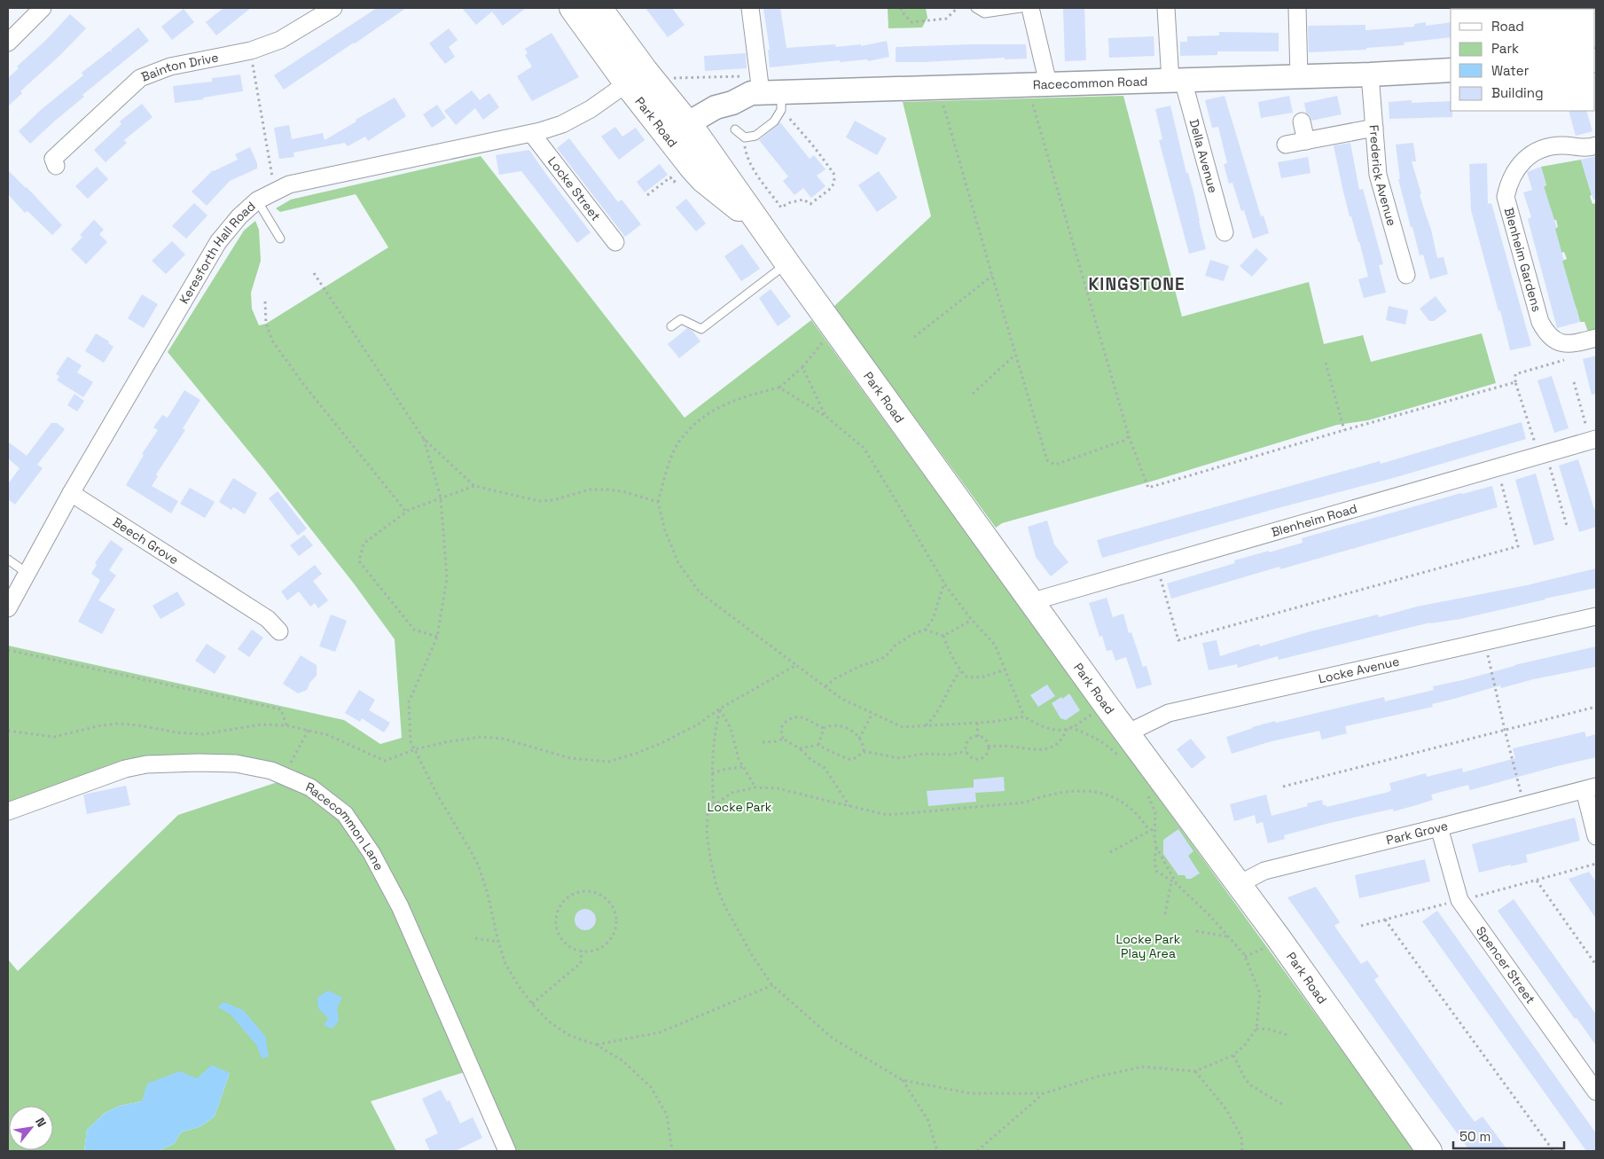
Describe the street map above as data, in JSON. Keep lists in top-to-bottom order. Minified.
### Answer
{"streets":{"highway":["Park Road"],"street":["Bainton Drive","Racecommon Road","Della Avenue","Frederick Avenue","Locke Street","Keresforth Hall Road","Blenheim Gardens","Blenheim Road","Beech Grove","Locke Avenue","Racecommon Lane","Park Grove","Spencer Street"]},"crossings":[["Racecommon Road","Park Road"],["Racecommon Road","Della Avenue"],["Racecommon Road","Frederick Avenue"],["Park Road","Keresforth Hall Road"],["Park Road","Blenheim Road"],["Park Road","Locke Avenue"],["Park Road","Park Grove"],["Locke Street","Keresforth Hall Road"],["Keresforth Hall Road","Beech Grove"],["Park Grove","Spencer Street"]],"districts":["KINGSTONE"],"parks":["Locke Park","Locke Park Play Area"],"legend":["Road","Park","Water","Building"],"scale_bar":"50 m","north":"top right"}
